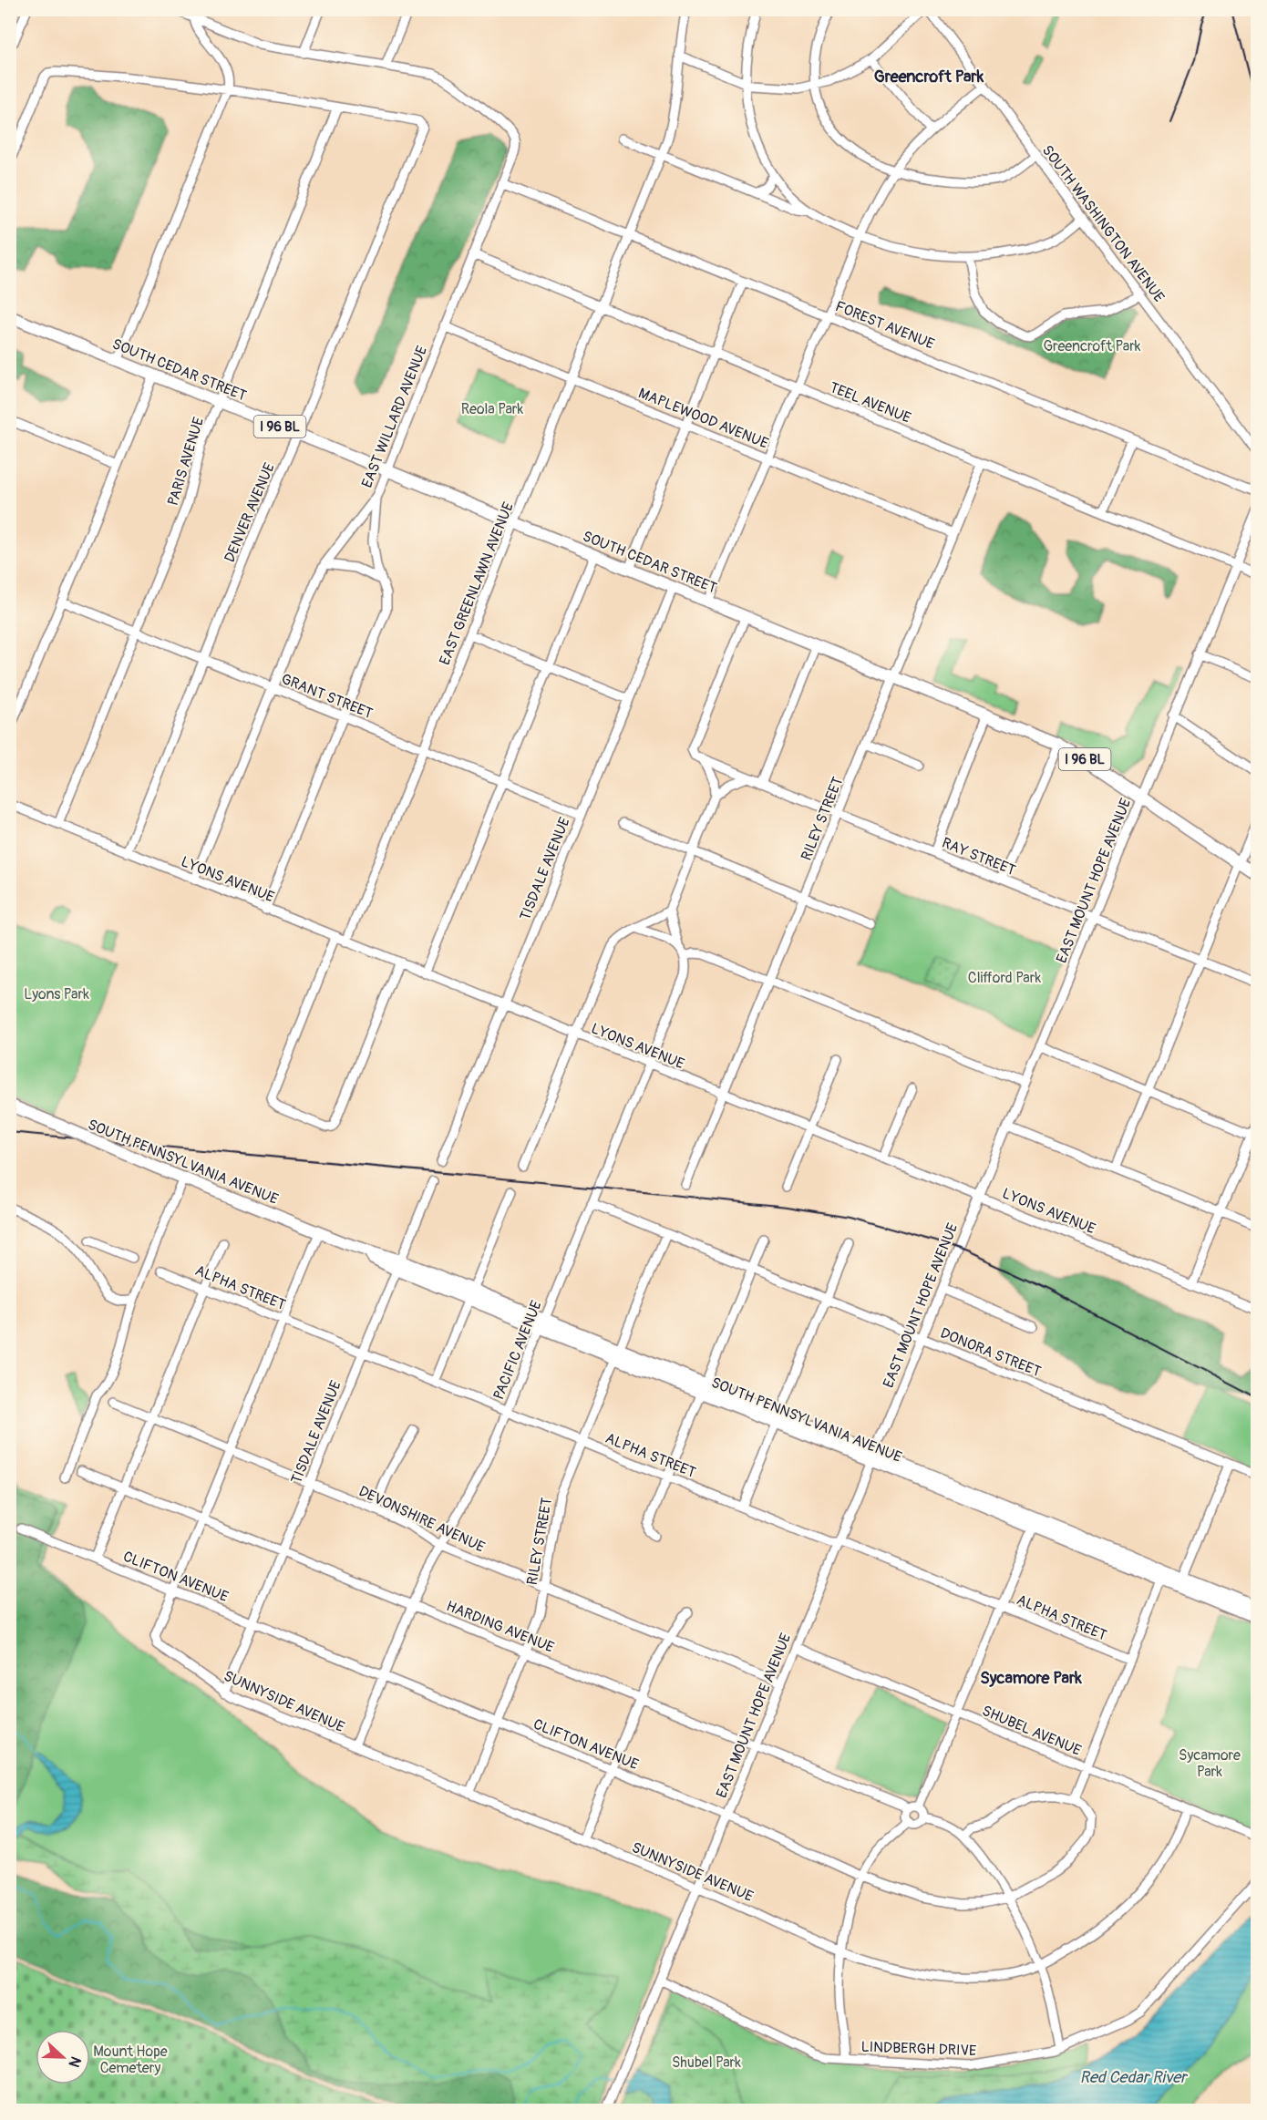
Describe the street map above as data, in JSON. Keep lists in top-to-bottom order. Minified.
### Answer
{"streets":{"main road":["SOUTH CEDAR STREET","I 96 BL","SOUTH PENNSYLVANIA AVENUE"],"street":["SOUTH WASHINGTON AVENUE","FOREST AVENUE","TEEL AVENUE","EAST WILLARD AVENUE","MAPLEWOOD AVENUE","PARIS AVENUE","DENVER AVENUE","EAST GREENLAWN AVENUE","GRANT STREET","RILEY STREET","RAY STREET","TISDALE AVENUE","LYONS AVENUE","EAST MOUNT HOPE AVENUE","ALPHA STREET","PACIFIC AVENUE","DONORA STREET","DEVONSHIRE AVENUE","CLIFTON AVENUE","HARDING AVENUE","SUNNYSIDE AVENUE","SHUBEL AVENUE","LINDBERGH DRIVE"]},"crossings":[["FOREST AVENUE","EAST WILLARD AVENUE"],["FOREST AVENUE","EAST GREENLAWN AVENUE"],["SOUTH CEDAR STREET","EAST WILLARD AVENUE"],["SOUTH CEDAR STREET","PARIS AVENUE"],["SOUTH CEDAR STREET","DENVER AVENUE"],["SOUTH CEDAR STREET","EAST GREENLAWN AVENUE"],["SOUTH CEDAR STREET","RILEY STREET"],["SOUTH CEDAR STREET","RAY STREET"],["SOUTH CEDAR STREET","TISDALE AVENUE"],["SOUTH CEDAR STREET","EAST MOUNT HOPE AVENUE"],["TEEL AVENUE","EAST WILLARD AVENUE"],["TEEL AVENUE","EAST GREENLAWN AVENUE"],["TEEL AVENUE","RILEY STREET"],["TEEL AVENUE","EAST MOUNT HOPE AVENUE"],["EAST WILLARD AVENUE","MAPLEWOOD AVENUE"],["EAST WILLARD AVENUE","GRANT STREET"],["EAST WILLARD AVENUE","LYONS AVENUE"],["MAPLEWOOD AVENUE","EAST GREENLAWN AVENUE"],["MAPLEWOOD AVENUE","RILEY STREET"],["PARIS AVENUE","DENVER AVENUE"],["PARIS AVENUE","GRANT STREET"],["PARIS AVENUE","LYONS AVENUE"],["DENVER AVENUE","GRANT STREET"],["DENVER AVENUE","LYONS AVENUE"],["EAST GREENLAWN AVENUE","GRANT STREET"],["EAST GREENLAWN AVENUE","LYONS AVENUE"],["GRANT STREET","TISDALE AVENUE"],["RILEY STREET","RAY STREET"],["RILEY STREET","LYONS AVENUE"],["RILEY STREET","SOUTH PENNSYLVANIA AVENUE"],["RILEY STREET","ALPHA STREET"],["RILEY STREET","DONORA STREET"],["RILEY STREET","DEVONSHIRE AVENUE"],["RILEY STREET","CLIFTON AVENUE"],["RILEY STREET","HARDING AVENUE"],["RILEY STREET","SUNNYSIDE AVENUE"],["RAY STREET","EAST MOUNT HOPE AVENUE"],["TISDALE AVENUE","LYONS AVENUE"],["TISDALE AVENUE","SOUTH PENNSYLVANIA AVENUE"],["TISDALE AVENUE","ALPHA STREET"],["TISDALE AVENUE","DEVONSHIRE AVENUE"],["TISDALE AVENUE","CLIFTON AVENUE"],["TISDALE AVENUE","HARDING AVENUE"],["TISDALE AVENUE","SUNNYSIDE AVENUE"],["LYONS AVENUE","EAST MOUNT HOPE AVENUE"],["LYONS AVENUE","PACIFIC AVENUE"],["EAST MOUNT HOPE AVENUE","SOUTH PENNSYLVANIA AVENUE"],["EAST MOUNT HOPE AVENUE","ALPHA STREET"],["EAST MOUNT HOPE AVENUE","DONORA STREET"],["EAST MOUNT HOPE AVENUE","DEVONSHIRE AVENUE"],["EAST MOUNT HOPE AVENUE","CLIFTON AVENUE"],["EAST MOUNT HOPE AVENUE","HARDING AVENUE"],["EAST MOUNT HOPE AVENUE","SUNNYSIDE AVENUE"],["EAST MOUNT HOPE AVENUE","SHUBEL AVENUE"],["EAST MOUNT HOPE AVENUE","LINDBERGH DRIVE"],["SOUTH PENNSYLVANIA AVENUE","PACIFIC AVENUE"],["ALPHA STREET","PACIFIC AVENUE"],["PACIFIC AVENUE","DONORA STREET"],["PACIFIC AVENUE","DEVONSHIRE AVENUE"],["PACIFIC AVENUE","CLIFTON AVENUE"],["PACIFIC AVENUE","HARDING AVENUE"],["PACIFIC AVENUE","SUNNYSIDE AVENUE"],["CLIFTON AVENUE","SUNNYSIDE AVENUE"],["SUNNYSIDE AVENUE","SHUBEL AVENUE"]],"districts":["Greencroft Park","Sycamore Park"],"water":["Red Cedar River"],"parks":["Greencroft Park","Reola Park","Clifford Park","Lyons Park","Sycamore Park","Mount Hope Cemetery","Shubel Park"],"north":"right"}
